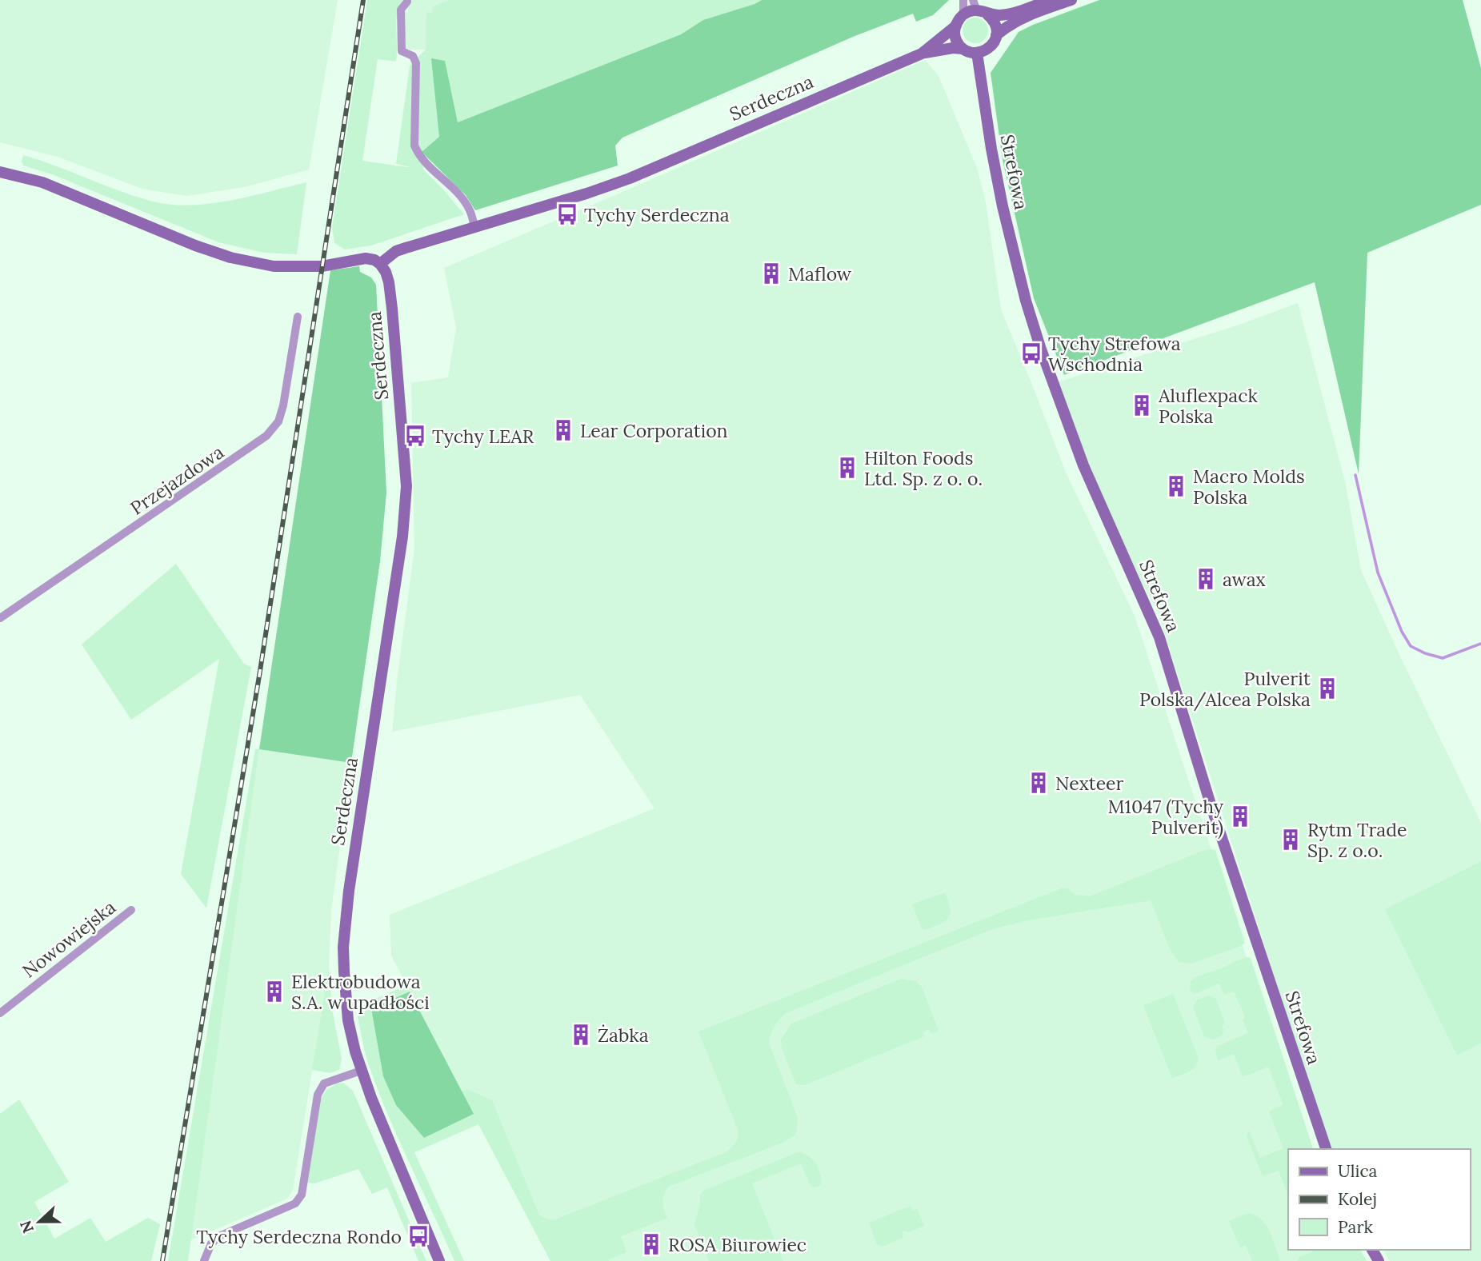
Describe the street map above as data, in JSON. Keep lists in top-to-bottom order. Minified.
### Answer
{"streets":{"street":["Serdeczna","Strefowa","Przejazdowa","Nowowiejska"]},"crossings":[["Serdeczna","Strefowa"]],"places":{"bus stop":["Tychy Serdeczna","Tychy Strefowa Wschodnia","Tychy LEAR","Tychy Serdeczna Rondo"],"building":["Maflow","Aluflexpack Polska","Lear Corporation","Hilton Foods Ltd. Sp. z o. o.","Macro Molds Polska","awax","Pulverit Polska/Alcea Polska","Nexteer","M1047 (Tychy Pulverit)","Rytm Trade Sp. z o.o.","Elektrobudowa S.A. w upadłości","Żabka","ROSA Biurowiec"]},"legend":["Ulica","Kolej","Park"],"north":"left"}
